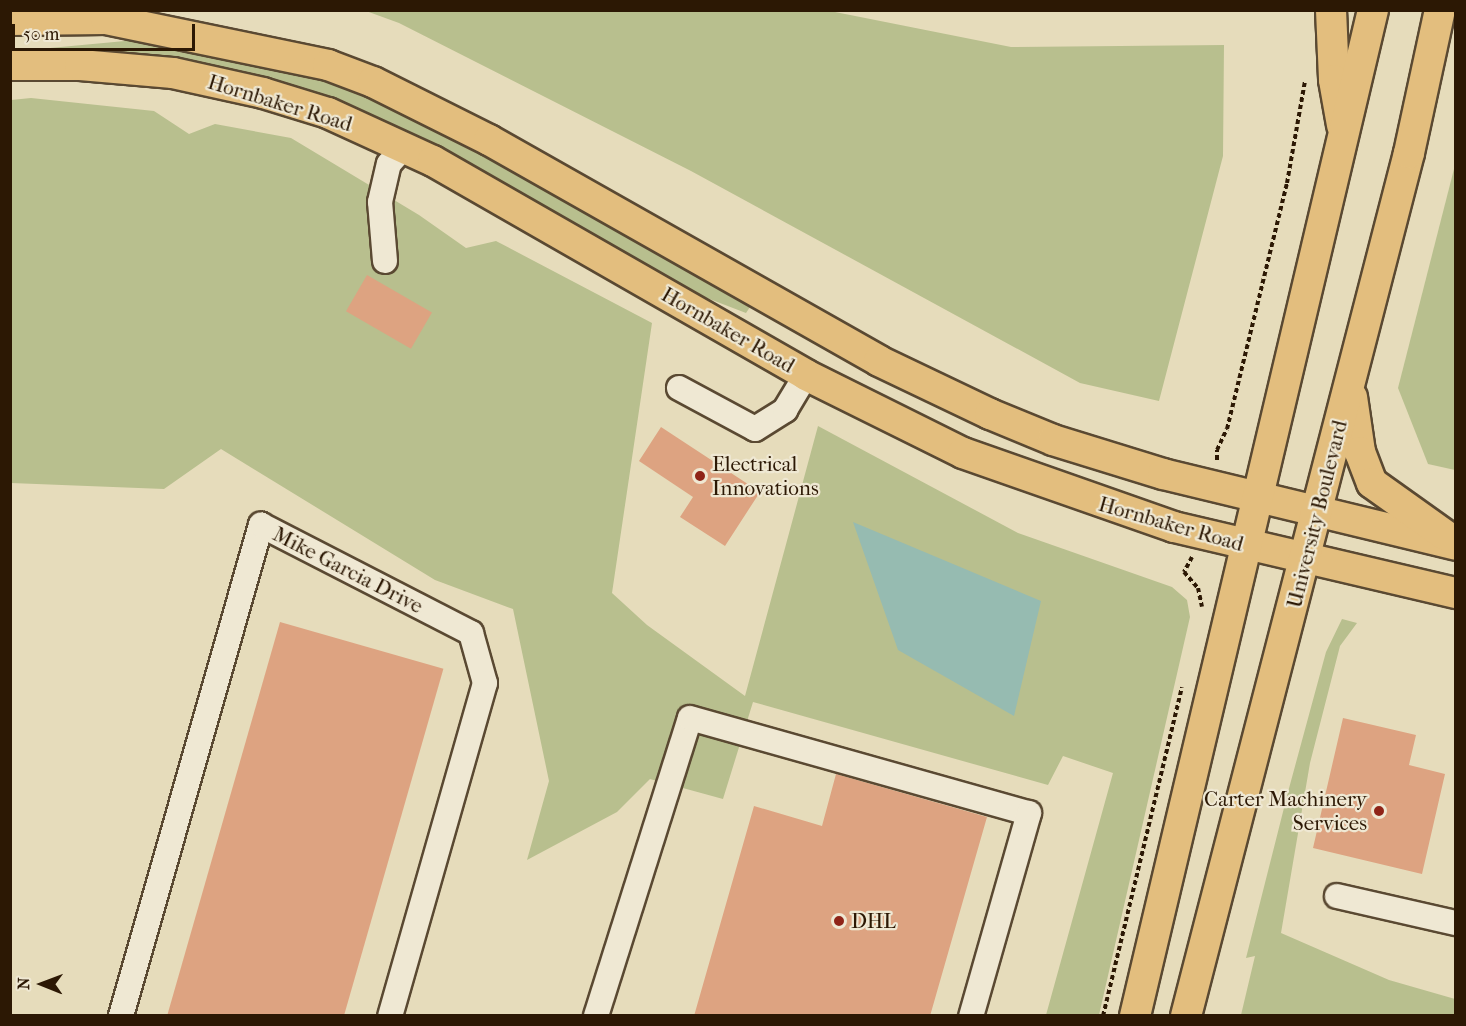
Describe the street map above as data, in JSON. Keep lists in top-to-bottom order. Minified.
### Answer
{"streets":{"main road":["Hornbaker Road","University Boulevard"],"lane":["Mike Garcia Drive"]},"crossings":[["Hornbaker Road","University Boulevard"]],"places":["Electrical Innovations","Carter Machinery Services","DHL"],"scale_bar":"50 m","north":"left"}
